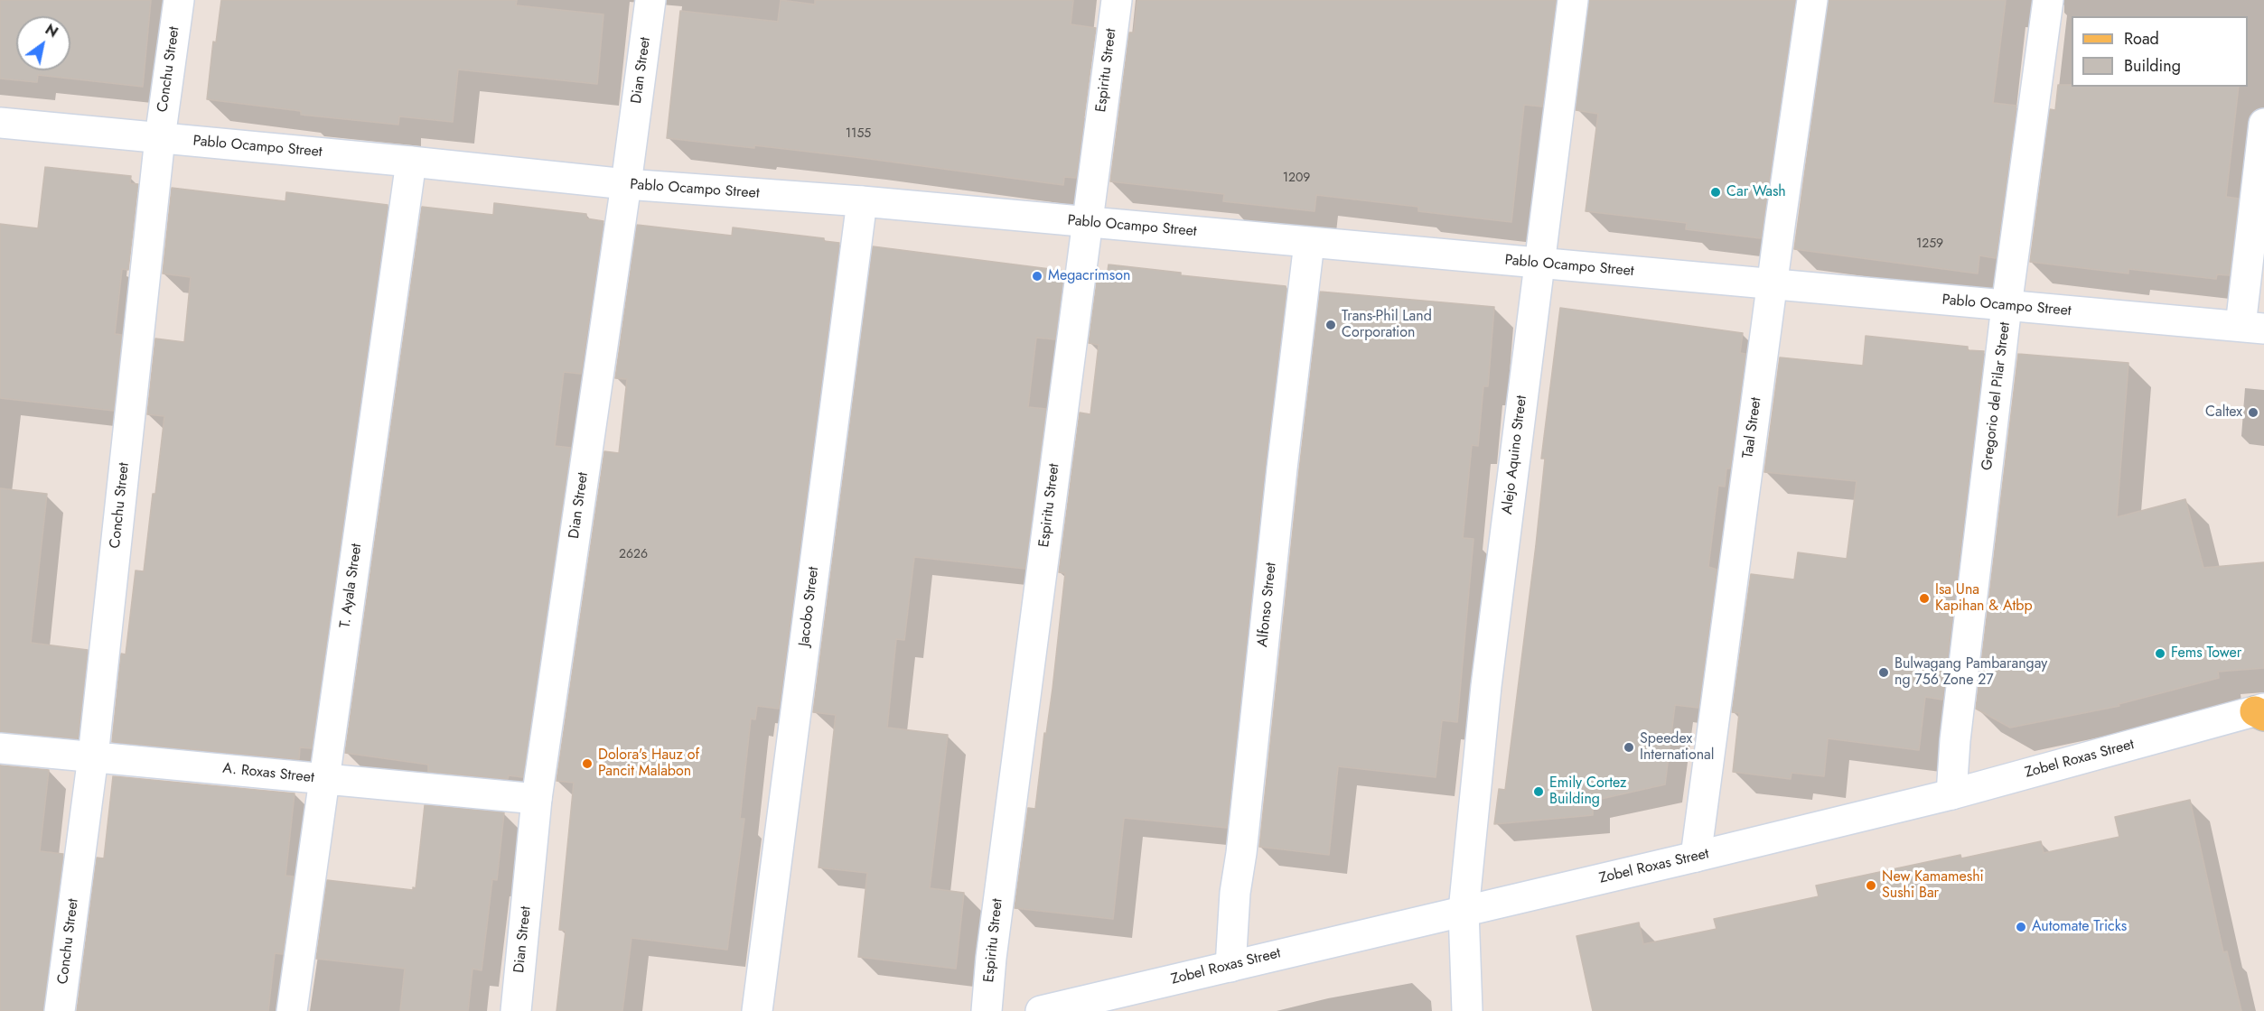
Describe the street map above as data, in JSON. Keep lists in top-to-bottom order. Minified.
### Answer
{"streets":{"street":["Conchu Street","Dian Street","Espiritu Street","Pablo Ocampo Street","Gregorio del Pilar Street","Taal Street","Alejo Aquino Street","T. Ayala Street","Alfonso Street","Jacobo Street","Zobel Roxas Street","A. Roxas Street"]},"crossings":[["Conchu Street","Pablo Ocampo Street"],["Conchu Street","A. Roxas Street"],["Dian Street","Pablo Ocampo Street"],["Dian Street","A. Roxas Street"],["Espiritu Street","Pablo Ocampo Street"],["Pablo Ocampo Street","Gregorio del Pilar Street"],["Pablo Ocampo Street","Taal Street"],["Pablo Ocampo Street","Alejo Aquino Street"],["Pablo Ocampo Street","T. Ayala Street"],["Pablo Ocampo Street","Alfonso Street"],["Pablo Ocampo Street","Jacobo Street"],["Gregorio del Pilar Street","Zobel Roxas Street"],["Taal Street","Zobel Roxas Street"],["Alejo Aquino Street","Zobel Roxas Street"],["T. Ayala Street","A. Roxas Street"],["Alfonso Street","Zobel Roxas Street"]],"places":["Car Wash","Megacrimson","Trans-Phil Land Corporation","Caltex","Isa Una Kapihan & Atbp","Fems Tower","Bulwagang Pambarangay ng 756 Zone 27","Speedex International","Dolora's Hauz of Pancit Malabon","Emily Cortez Building","New Kamameshi Sushi Bar","Automate Tricks"],"house_numbers":["1155","1209","1259","2626"],"legend":["Road","Building"],"north":"top right"}
